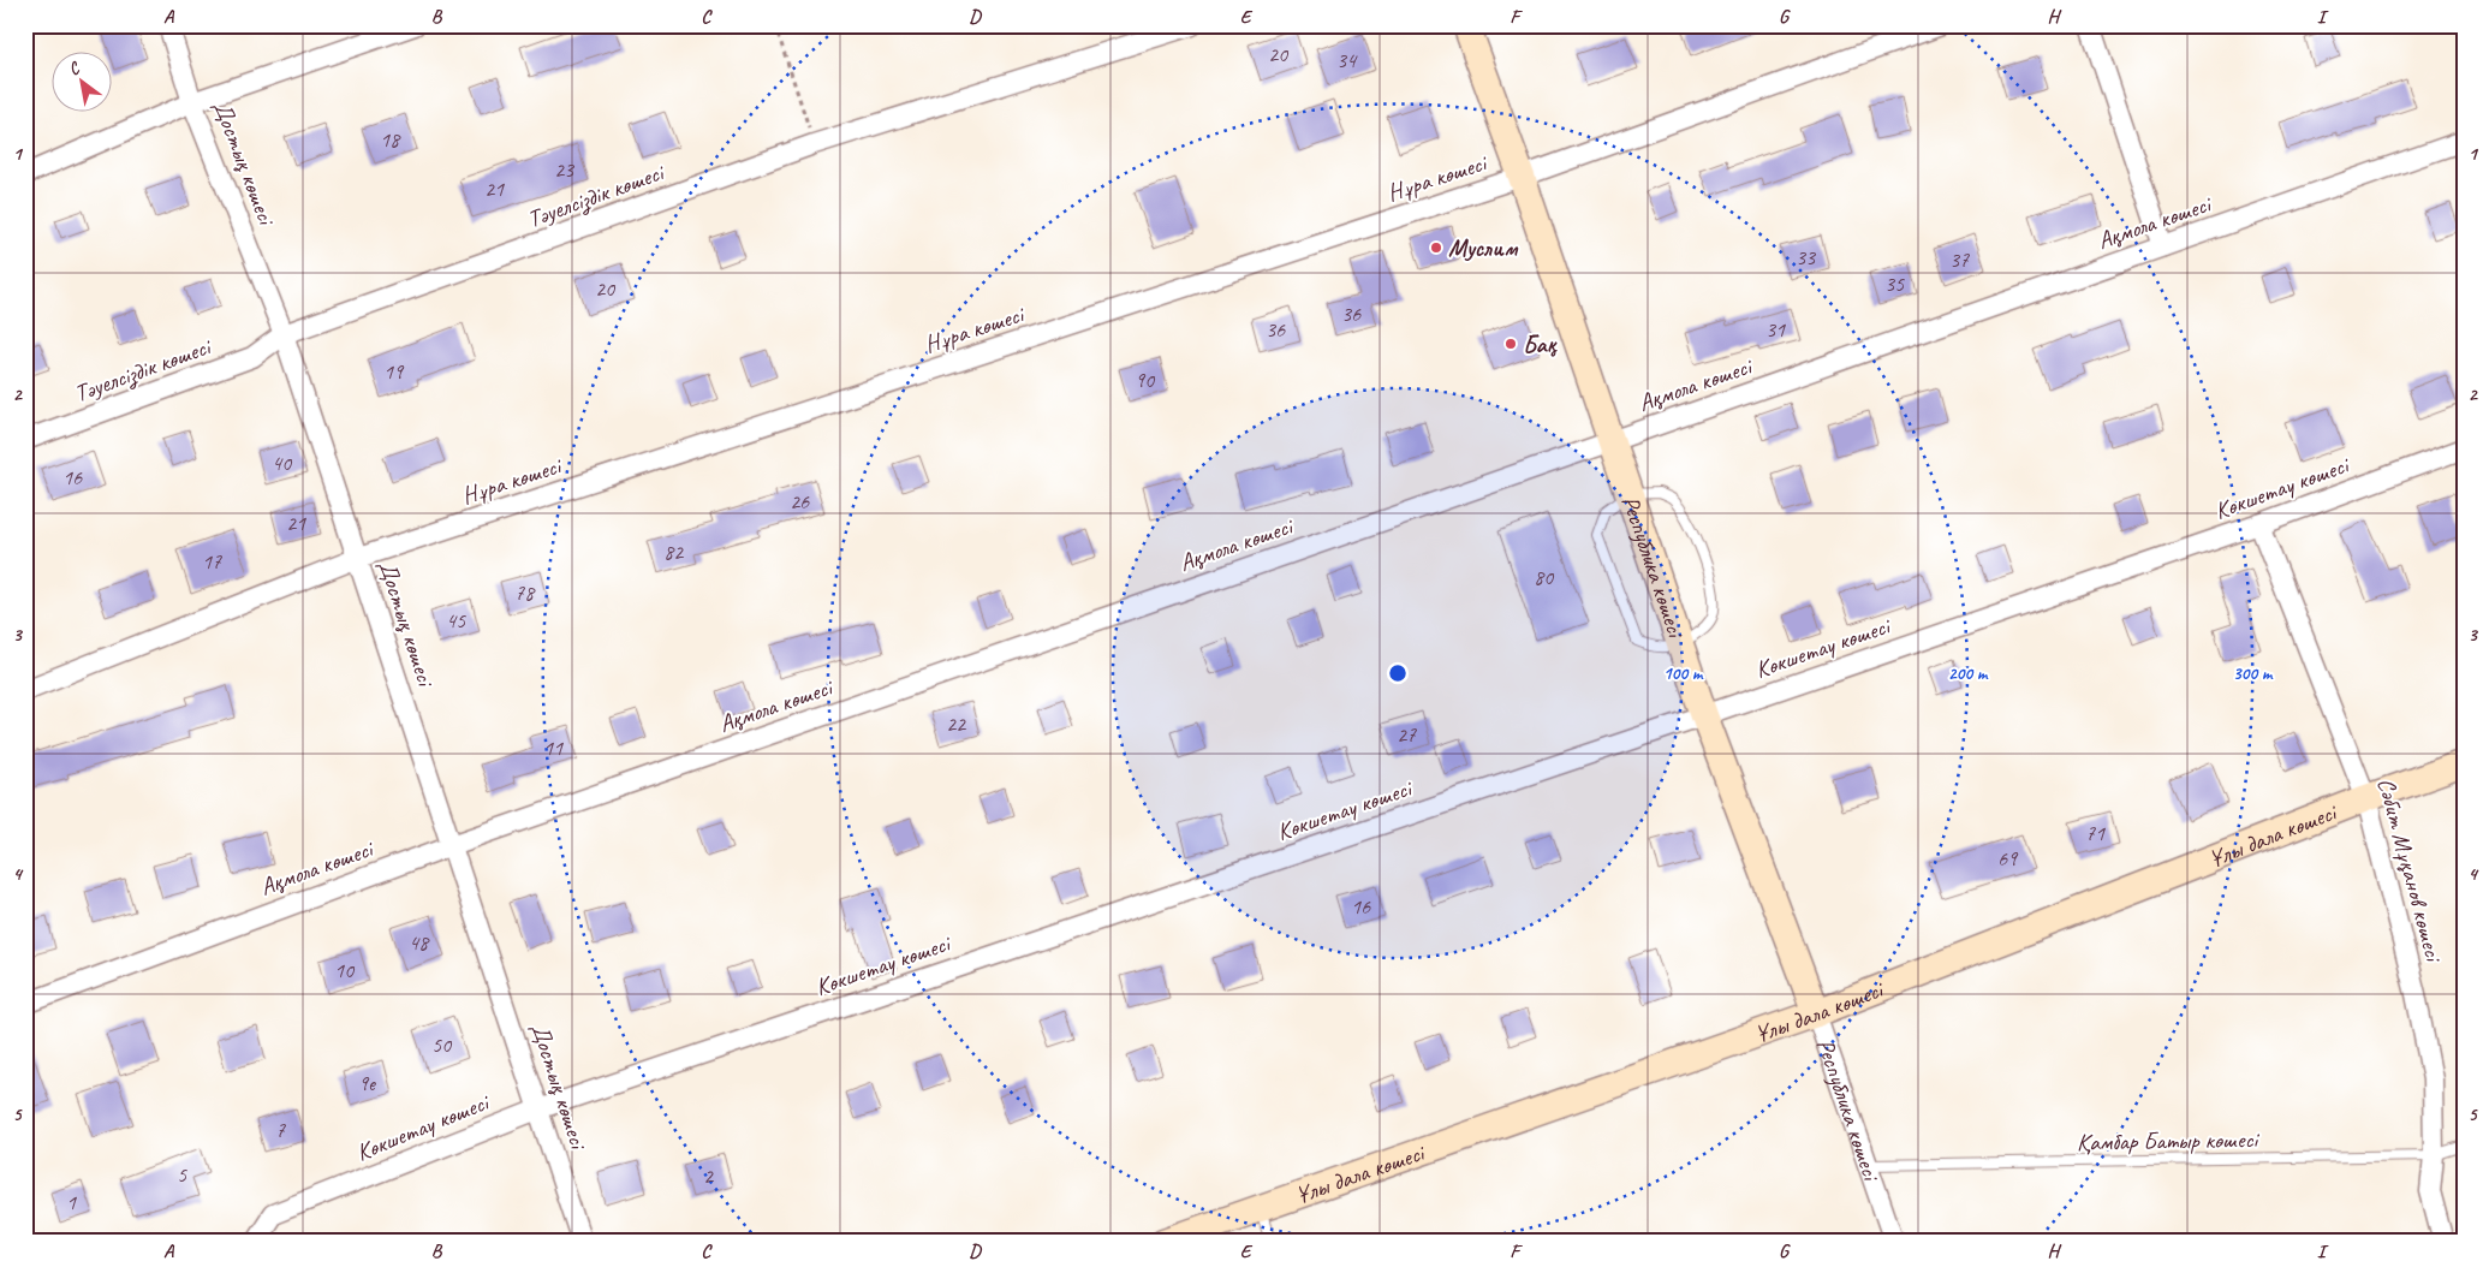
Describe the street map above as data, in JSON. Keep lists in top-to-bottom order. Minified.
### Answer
{"streets":{"street":["Достық көшесі","Нұра көшесі","Тәуелсіздік көшесі","Ақмола көшесі","Көкшетау көшесі","Республика көшесі","Ұлы дала көшесі","Сәбит Мұқанов көшесі"],"lane":["Қамбар Батыр көшесі"]},"crossings":[["Достық көшесі","Нұра көшесі"],["Достық көшесі","Тәуелсіздік көшесі"],["Достық көшесі","Ақмола көшесі"],["Достық көшесі","Көкшетау көшесі"],["Нұра көшесі","Республика көшесі"],["Ақмола көшесі","Республика көшесі"],["Көкшетау көшесі","Республика көшесі"],["Көкшетау көшесі","Сәбит Мұқанов көшесі"],["Республика көшесі","Ұлы дала көшесі"],["Республика көшесі","Қамбар Батыр көшесі"],["Ұлы дала көшесі","Сәбит Мұқанов көшесі"],["Сәбит Мұқанов көшесі","Қамбар Батыр көшесі"]],"places":["Муслим","Бақ"],"house_numbers":["20","34","18","23","21","33","37","35","20","36","36","31","19","90","40","16","26","21","82","17","80","78","45","22","27","11","71","69","16","48","10","50","9е","7","5","2","1"],"north":"top left","grid":{"columns":["A","B","C","D","E","F","G","H","I"],"rows":["1","2","3","4","5"]},"rings":["100 m","200 m","300 m"]}
